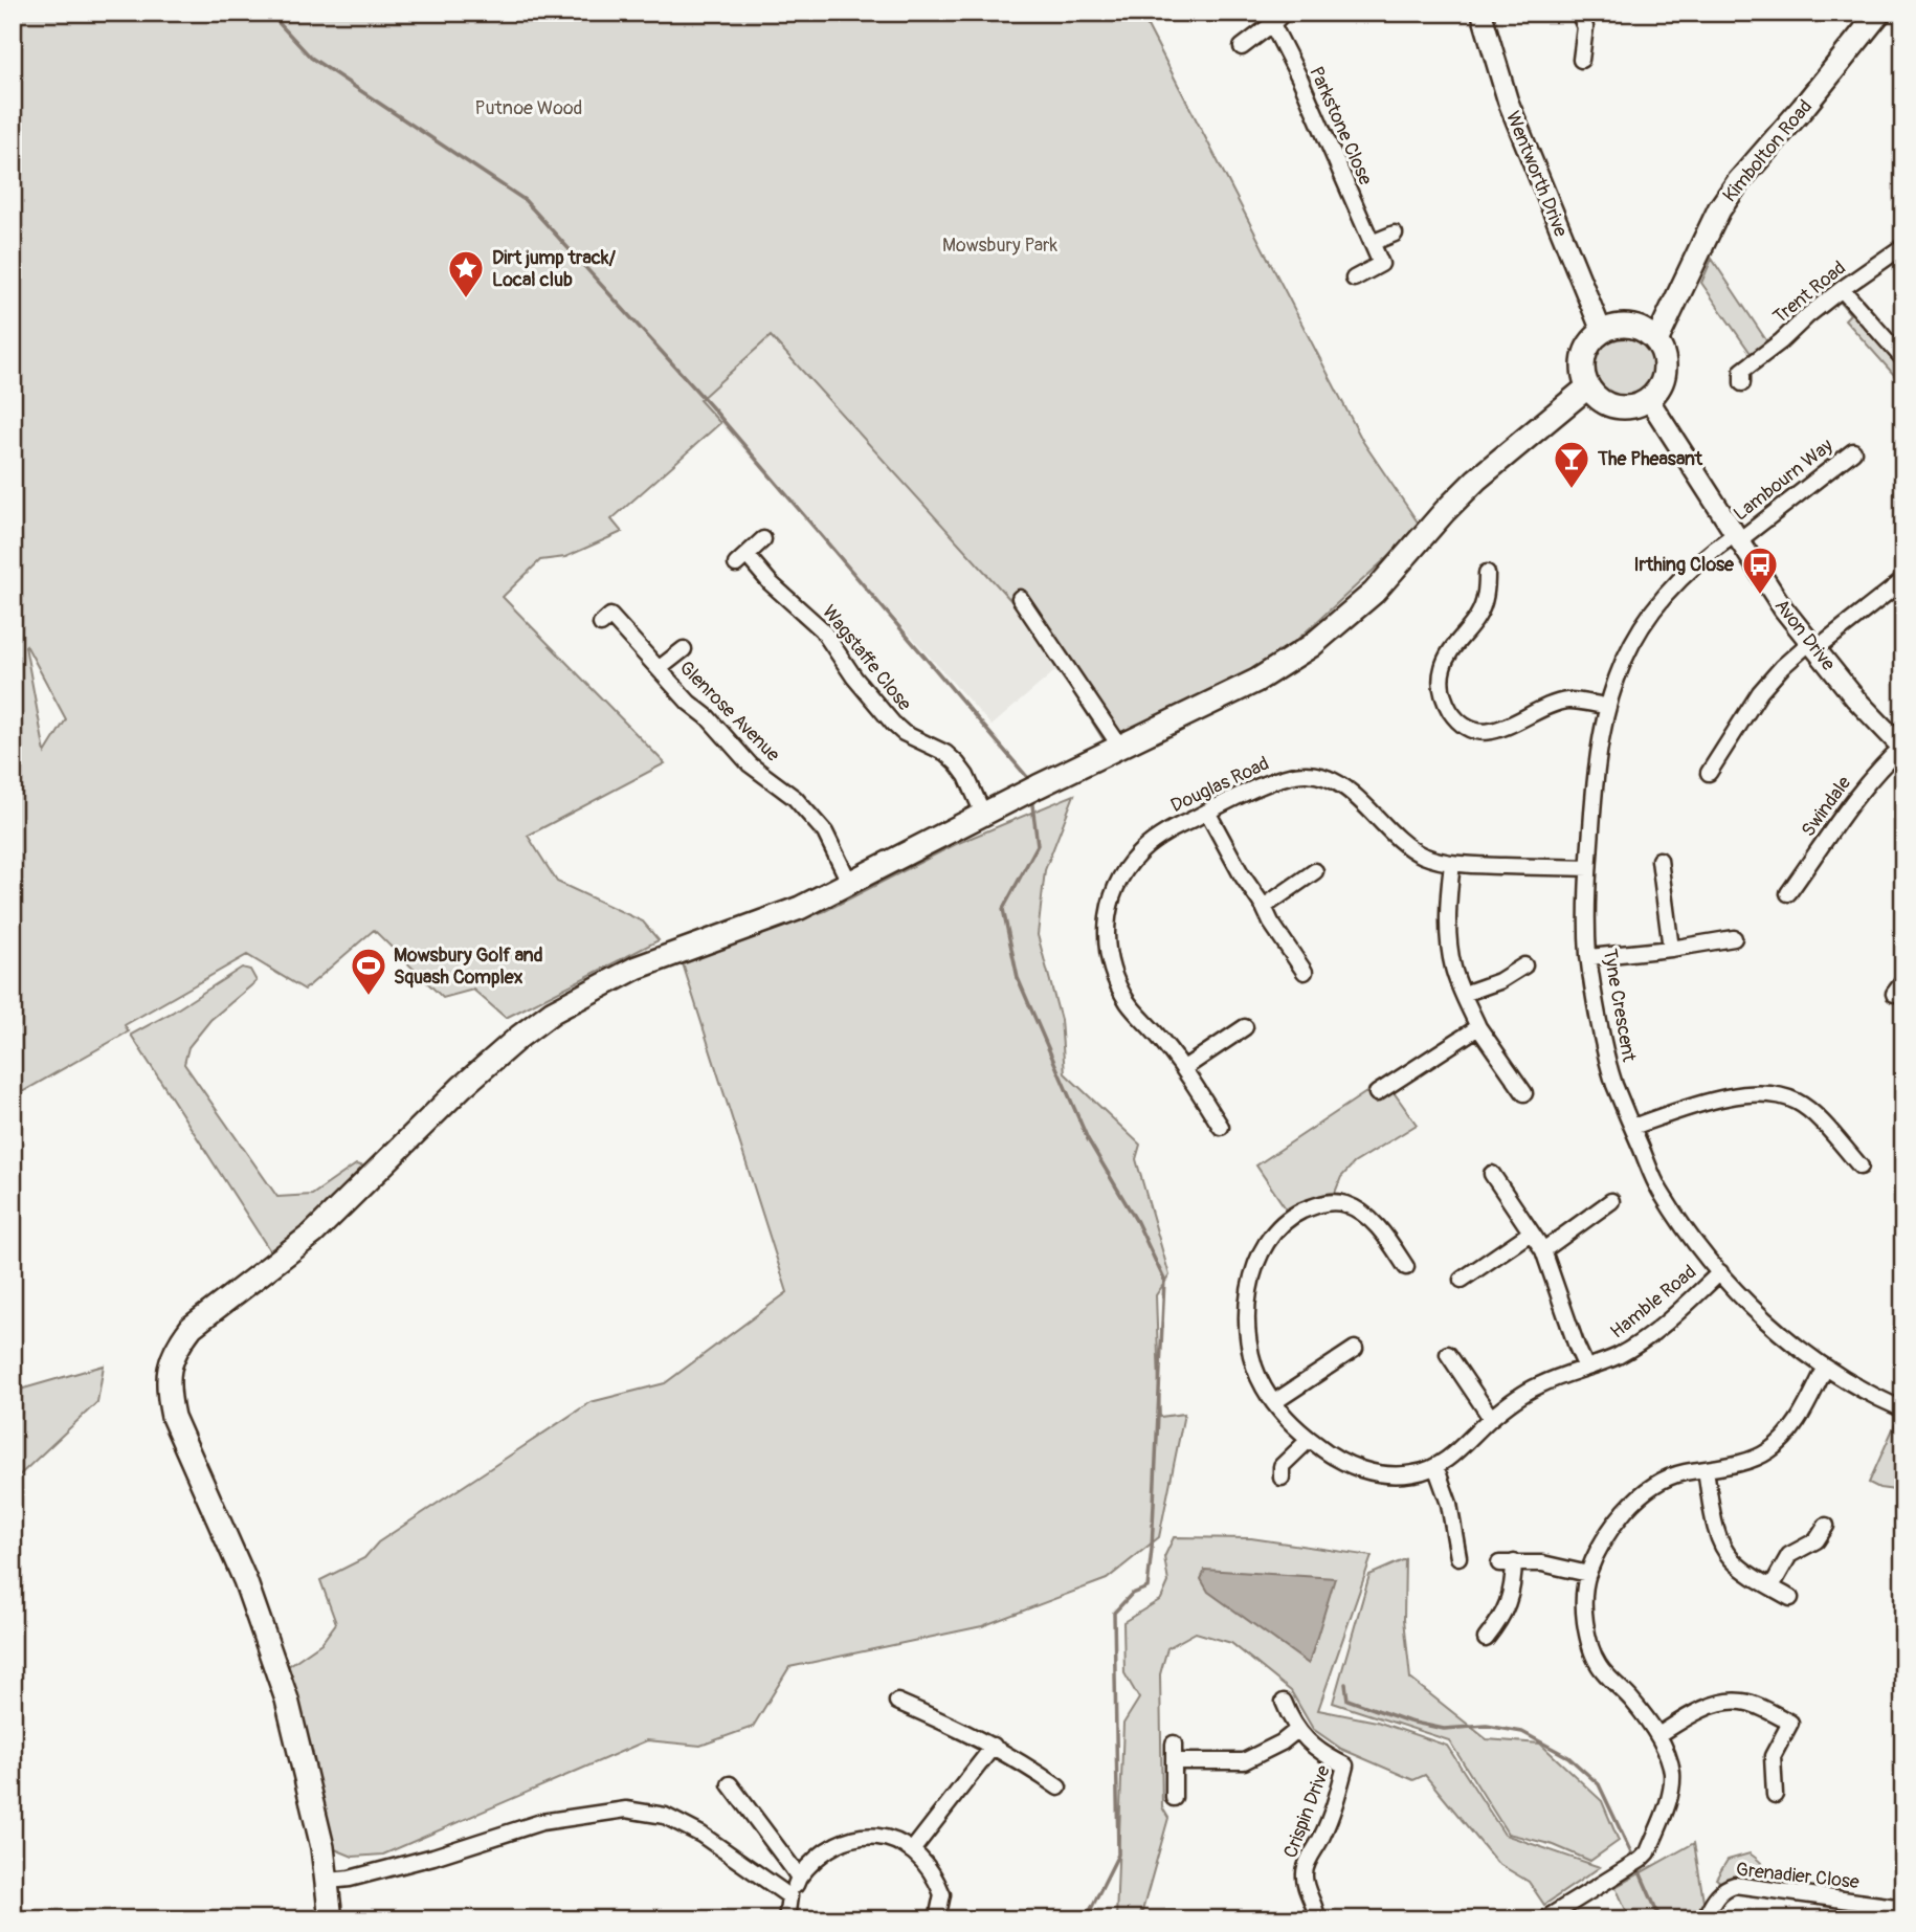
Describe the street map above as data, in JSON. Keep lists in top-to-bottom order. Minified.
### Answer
{"streets":{"main road":["Kimbolton Road"],"street":["Parkstone Close","Wentworth Drive","Trent Road","Lambourn Way","Avon Drive","Wagstaffe Close","Glenrose Avenue","Douglas Road","Swindale","Tyne Crescent","Hamble Road","Crispin Drive","Grenadier Close"]},"crossings":[["Kimbolton Road","Wentworth Drive"],["Kimbolton Road","Avon Drive"],["Wentworth Drive","Avon Drive"],["Lambourn Way","Avon Drive"],["Lambourn Way","Tyne Crescent"],["Avon Drive","Swindale"],["Avon Drive","Tyne Crescent"],["Douglas Road","Tyne Crescent"],["Tyne Crescent","Hamble Road"]],"parks":["Putnoe Wood","Mowsbury Park"],"places":{"place":["Dirt jump track/ Local club"],"bar":["The Pheasant"],"bus stop":["Irthing Close"],"sports":["Mowsbury Golf and Squash Complex"]}}
